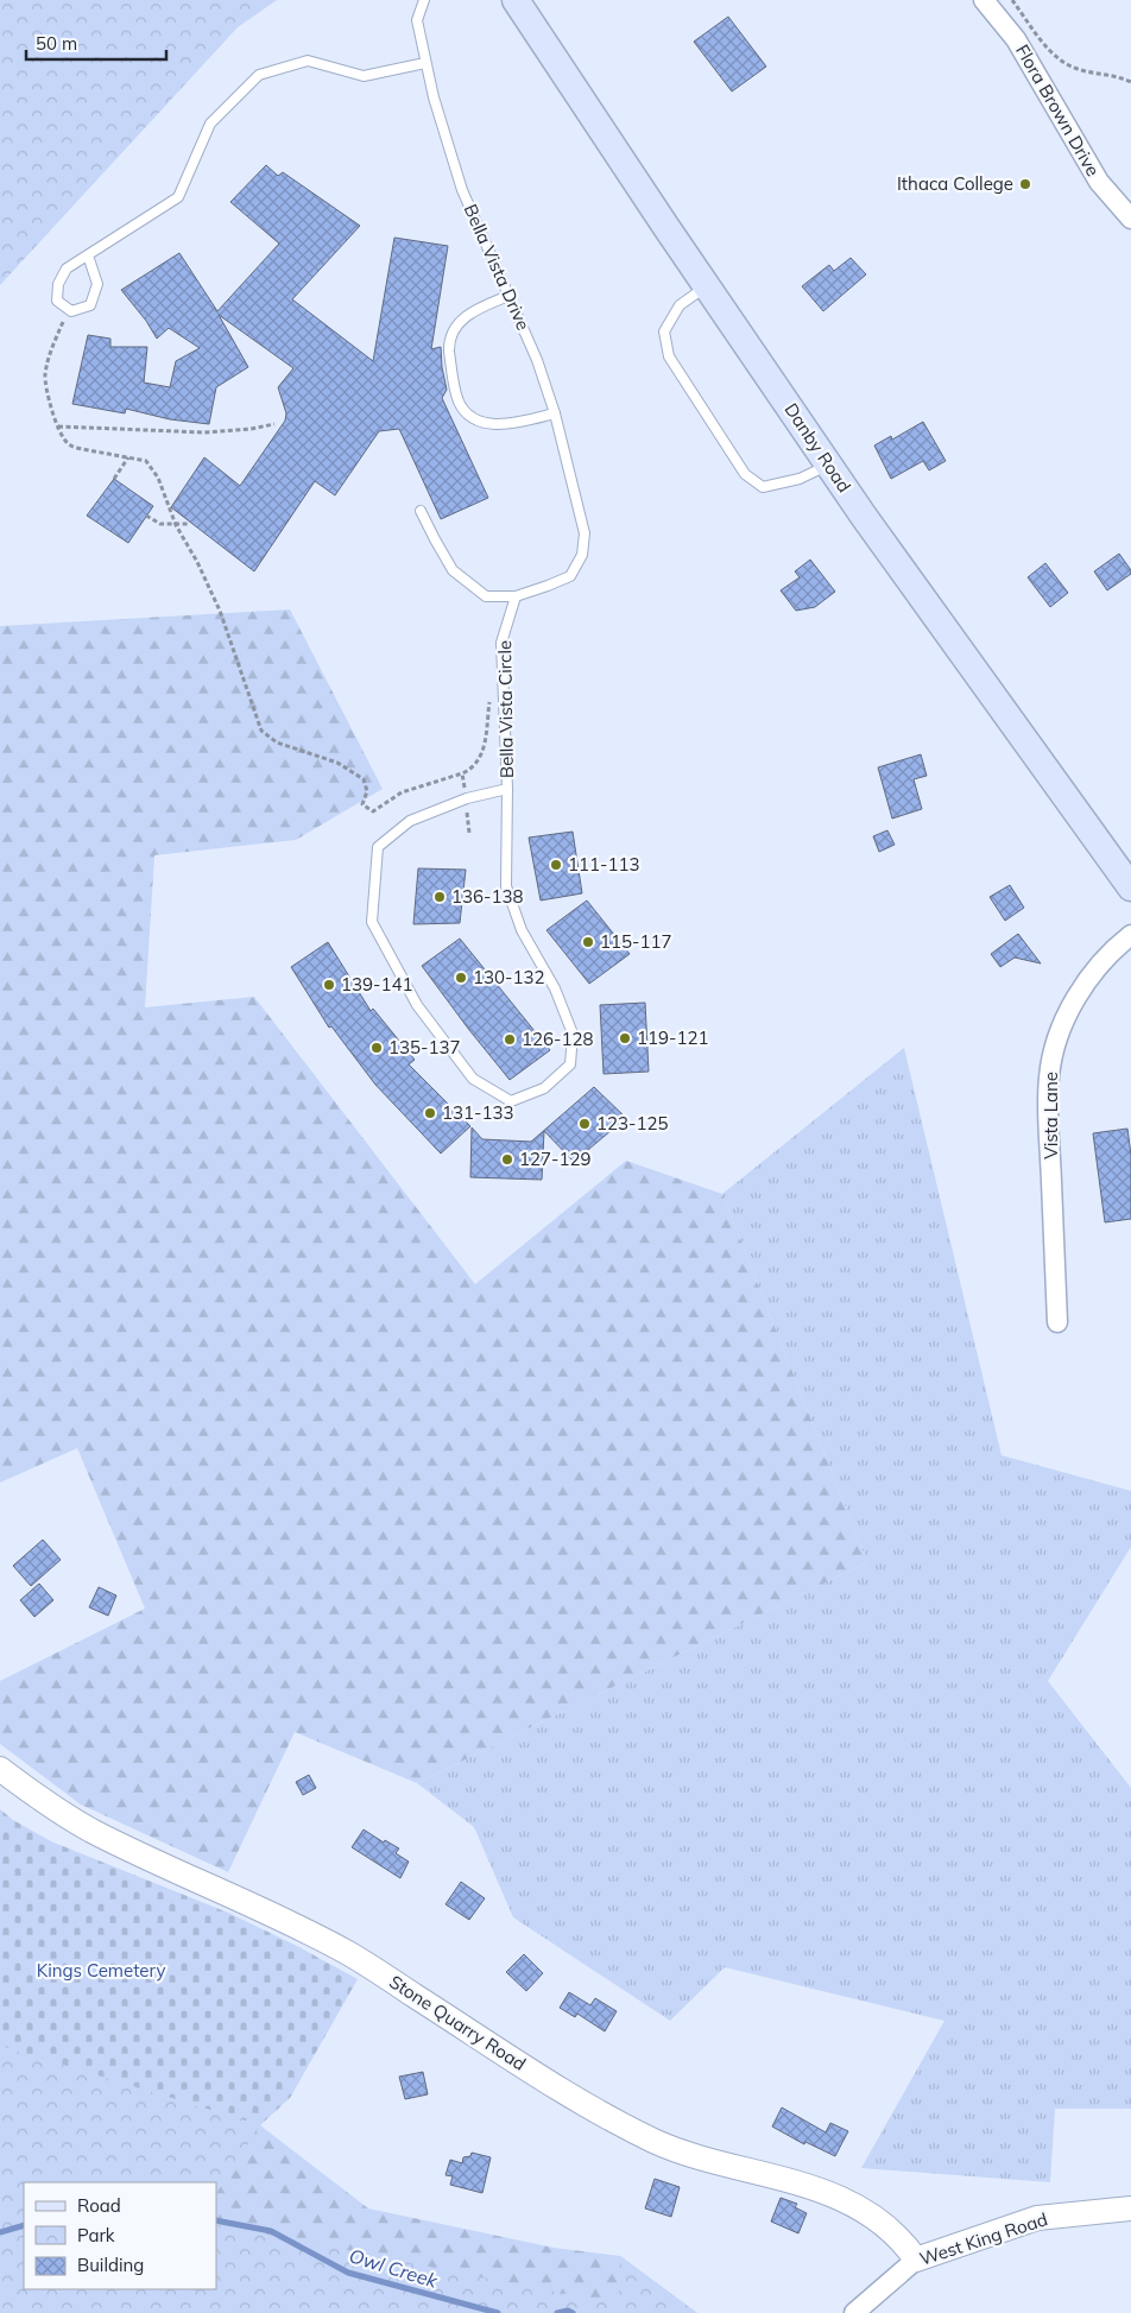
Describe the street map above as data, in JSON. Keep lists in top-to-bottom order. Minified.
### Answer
{"streets":{"main road":["Danby Road"],"street":["Flora Brown Drive","Vista Lane","Stone Quarry Road","West King Road"],"lane":["Bella Vista Drive","Bella Vista Circle"]},"crossings":[["Bella Vista Drive","Bella Vista Circle"],["Stone Quarry Road","West King Road"]],"water":["Owl Creek"],"parks":["Kings Cemetery"],"places":["Ithaca College","111-113","136-138","115-117","130-132","139-141","119-121","126-128","135-137","131-133","123-125","127-129"],"legend":["Road","Park","Building"],"scale_bar":"50 m"}
